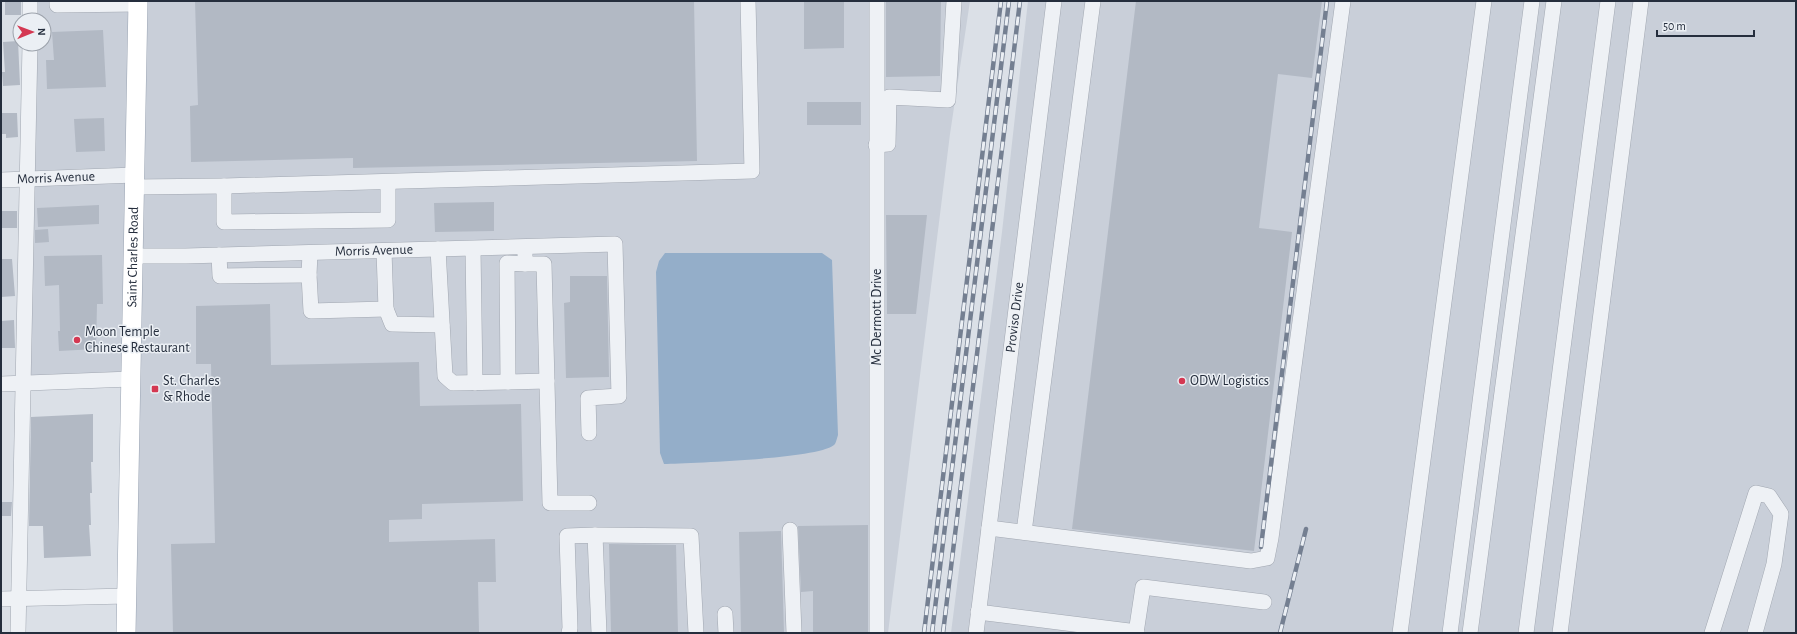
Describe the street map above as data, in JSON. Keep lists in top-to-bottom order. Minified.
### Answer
{"streets":{"main road":["Saint Charles Road"],"street":["Morris Avenue","Mc Dermott Drive","Proviso Drive"]},"crossings":[["Morris Avenue","Saint Charles Road"]],"places":{"other":["Moon Temple Chinese Restaurant","ODW Logistics"],"transit":["St. Charles & Rhode"]},"scale_bar":"50 m","north":"right"}
